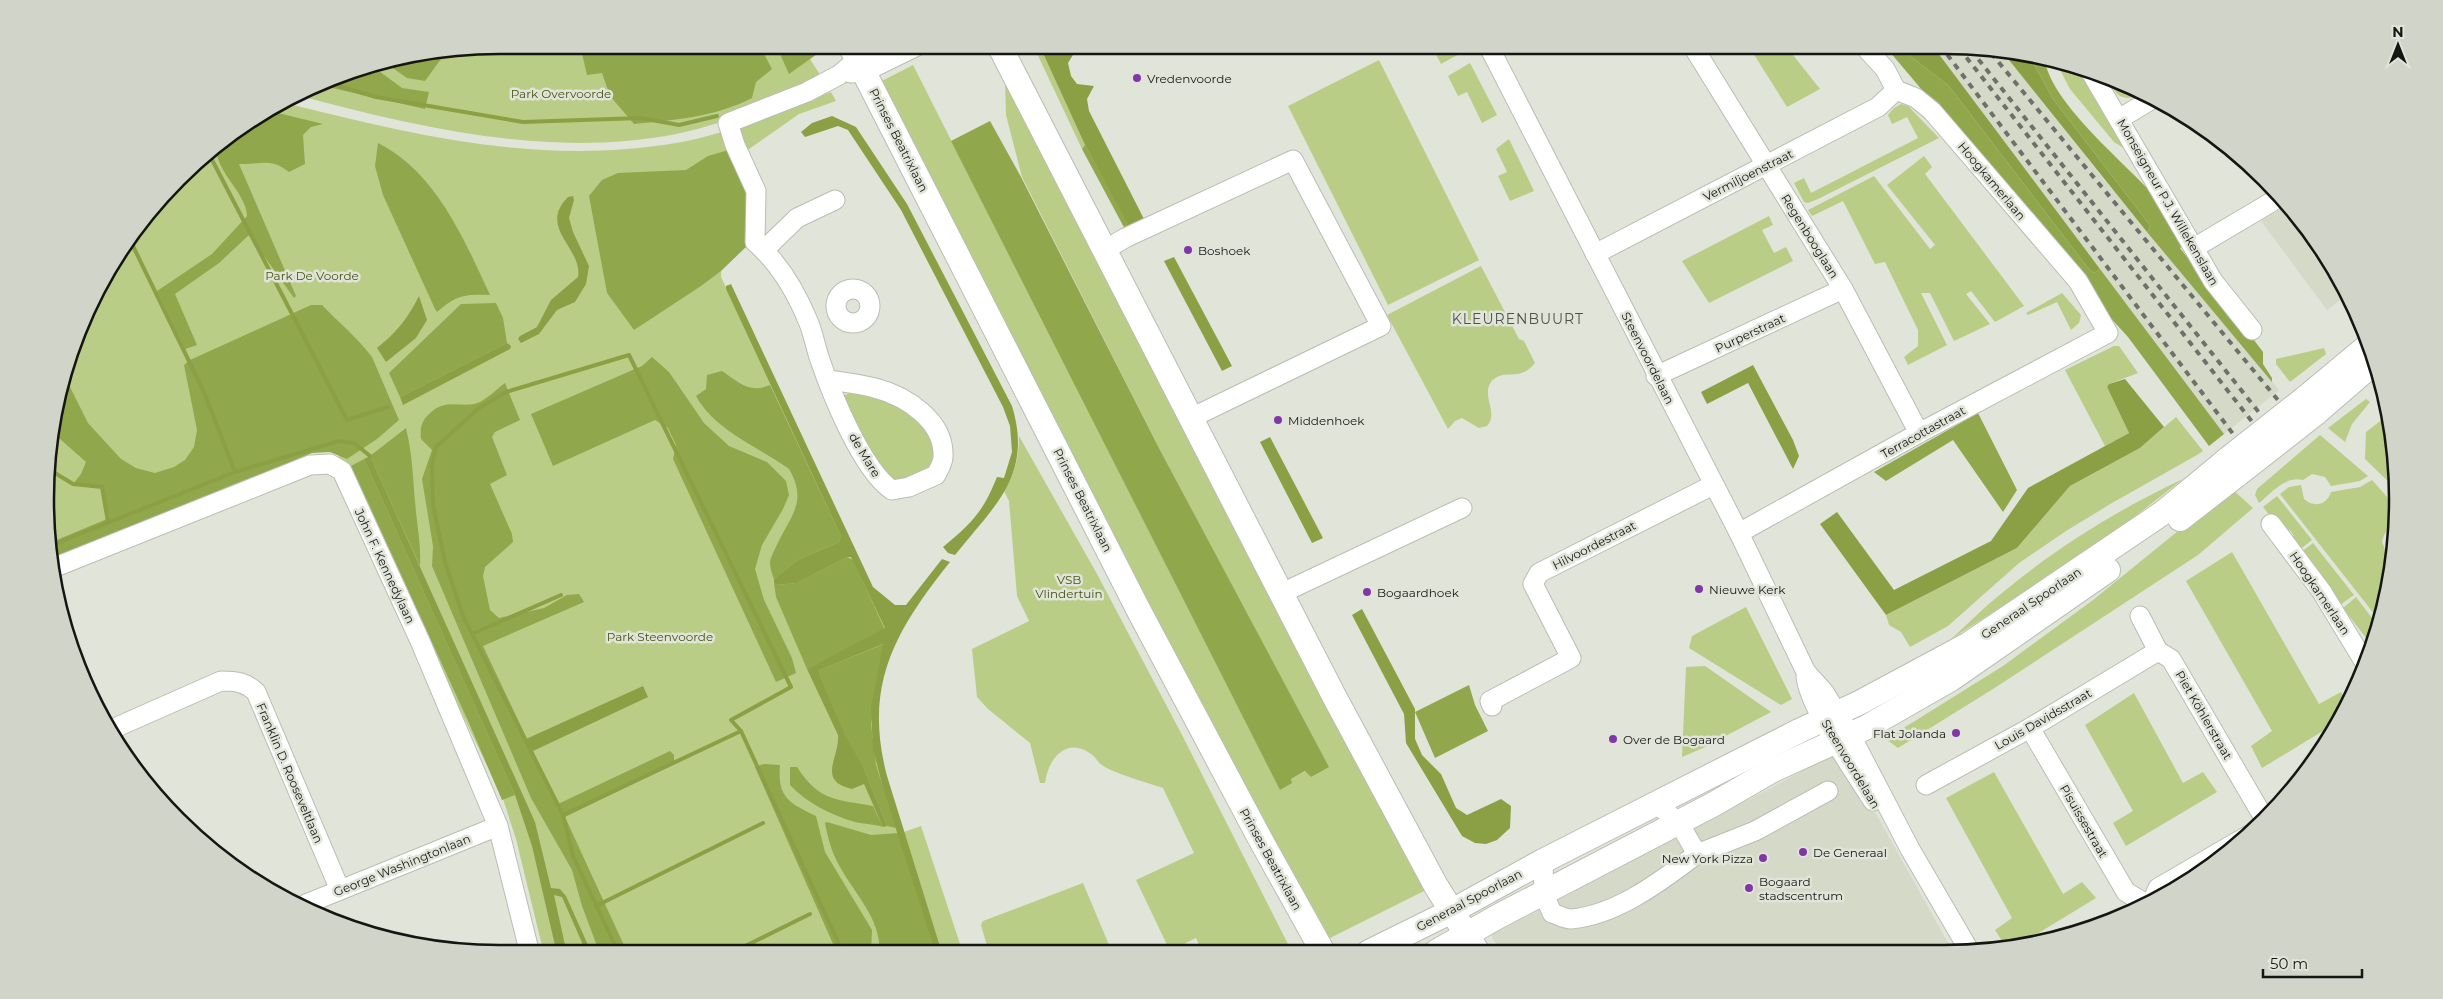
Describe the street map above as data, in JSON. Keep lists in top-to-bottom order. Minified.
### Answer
{"streets":{"main road":["Prinses Beatrixlaan","Generaal Spoorlaan"],"street":["Vermiljoenstraat","Hoogkamerlaan","Monseigneur P.J. Willekenslaan","Regenbooglaan","Purperstraat","Steenvoordelaan","Terracottastraat","de Mare","Hilvoordestraat","John F. Kennedylaan","Piet Köhlerstraat","Louis Davidsstraat","Franklin D. Rooseveltlaan","Pisuissestraat","George Washingtonlaan"]},"crossings":[["Prinses Beatrixlaan","de Mare"],["Vermiljoenstraat","Hoogkamerlaan"],["Vermiljoenstraat","Regenbooglaan"],["Vermiljoenstraat","Steenvoordelaan"],["Hoogkamerlaan","Terracottastraat"],["Regenbooglaan","Purperstraat"],["Regenbooglaan","Terracottastraat"],["Purperstraat","Steenvoordelaan"],["Steenvoordelaan","Terracottastraat"],["Steenvoordelaan","Hilvoordestraat"],["Steenvoordelaan","Generaal Spoorlaan"],["John F. Kennedylaan","George Washingtonlaan"],["Piet Köhlerstraat","Louis Davidsstraat"],["Louis Davidsstraat","Pisuissestraat"],["Franklin D. Rooseveltlaan","George Washingtonlaan"]],"districts":["KLEURENBUURT"],"parks":["Park Overvoorde","Park De Voorde","VSB Vlindertuin","Park Steenvoorde"],"places":["Vredenvoorde","Boshoek","Middenhoek","Nieuwe Kerk","Bogaardhoek","Flat Jolanda","Over de Bogaard","De Generaal","New York Pizza","Bogaard stadscentrum"],"scale_bar":"50 m","north":"top"}
